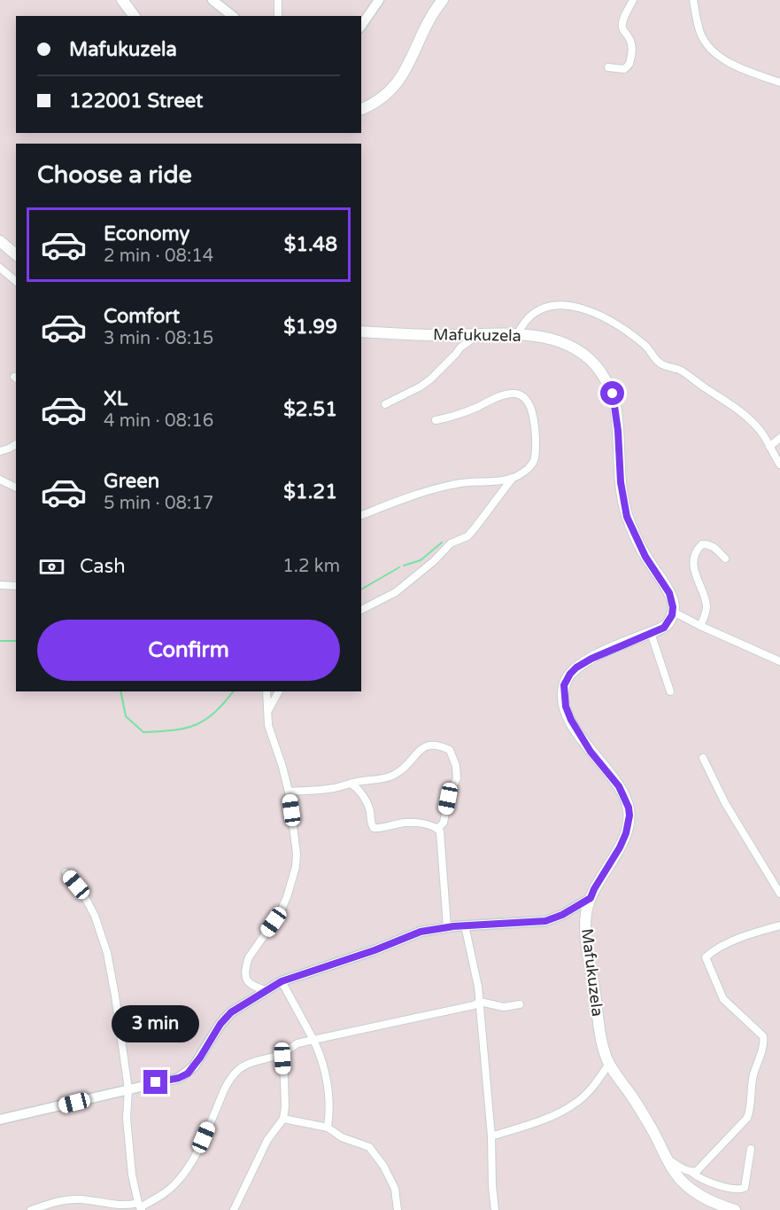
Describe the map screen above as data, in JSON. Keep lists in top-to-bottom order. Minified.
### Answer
{"streets":{"main road":["Mafukuzela"]},"page":{"banner":["Mafukuzela","122001 Street"],"heading":"Choose a ride","list":[{"name":"Economy","note":"2 min · 08:14","value":"$1.48"},{"name":"Comfort","note":"3 min · 08:15","value":"$1.99"},{"name":"XL","note":"4 min · 08:16","value":"$2.51"},{"name":"Green","note":"5 min · 08:17","value":"$1.21"}],"pay":["Cash","1.2 km"],"buttons":"Confirm","bubble":"3 min"}}
